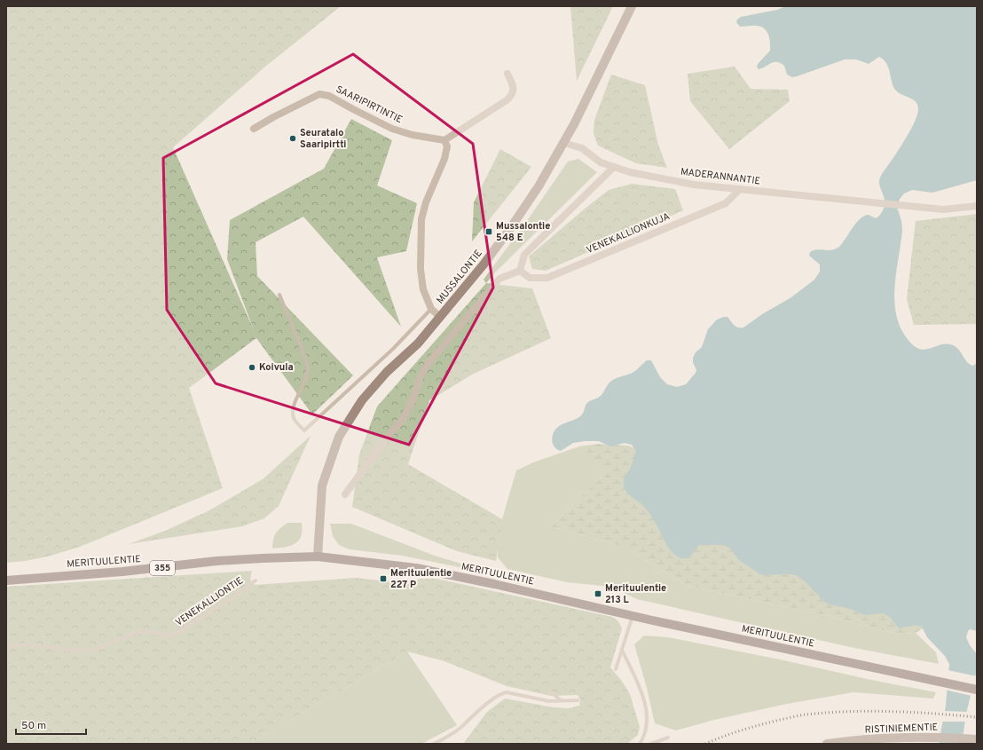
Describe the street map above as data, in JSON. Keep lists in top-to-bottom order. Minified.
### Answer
{"streets":{"main road":["MUSSALONTIE","MERITUULENTIE","355","RISTINIEMENTIE"],"street":["SAARIPIRTINTIE","MADERANNANTIE","VENEKALLIONKUJA"],"lane":["VENEKALLIONTIE"]},"crossings":[["MADERANNANTIE","VENEKALLIONKUJA"],["MADERANNANTIE","MUSSALONTIE"],["MUSSALONTIE","MERITUULENTIE"]],"places":{"other":["Seuratalo Saaripirtti","Koivula"],"transit":["Mussalontie 548 E","Merituulentie 227 P","Merituulentie 213 L"]},"scale_bar":"50 m"}
